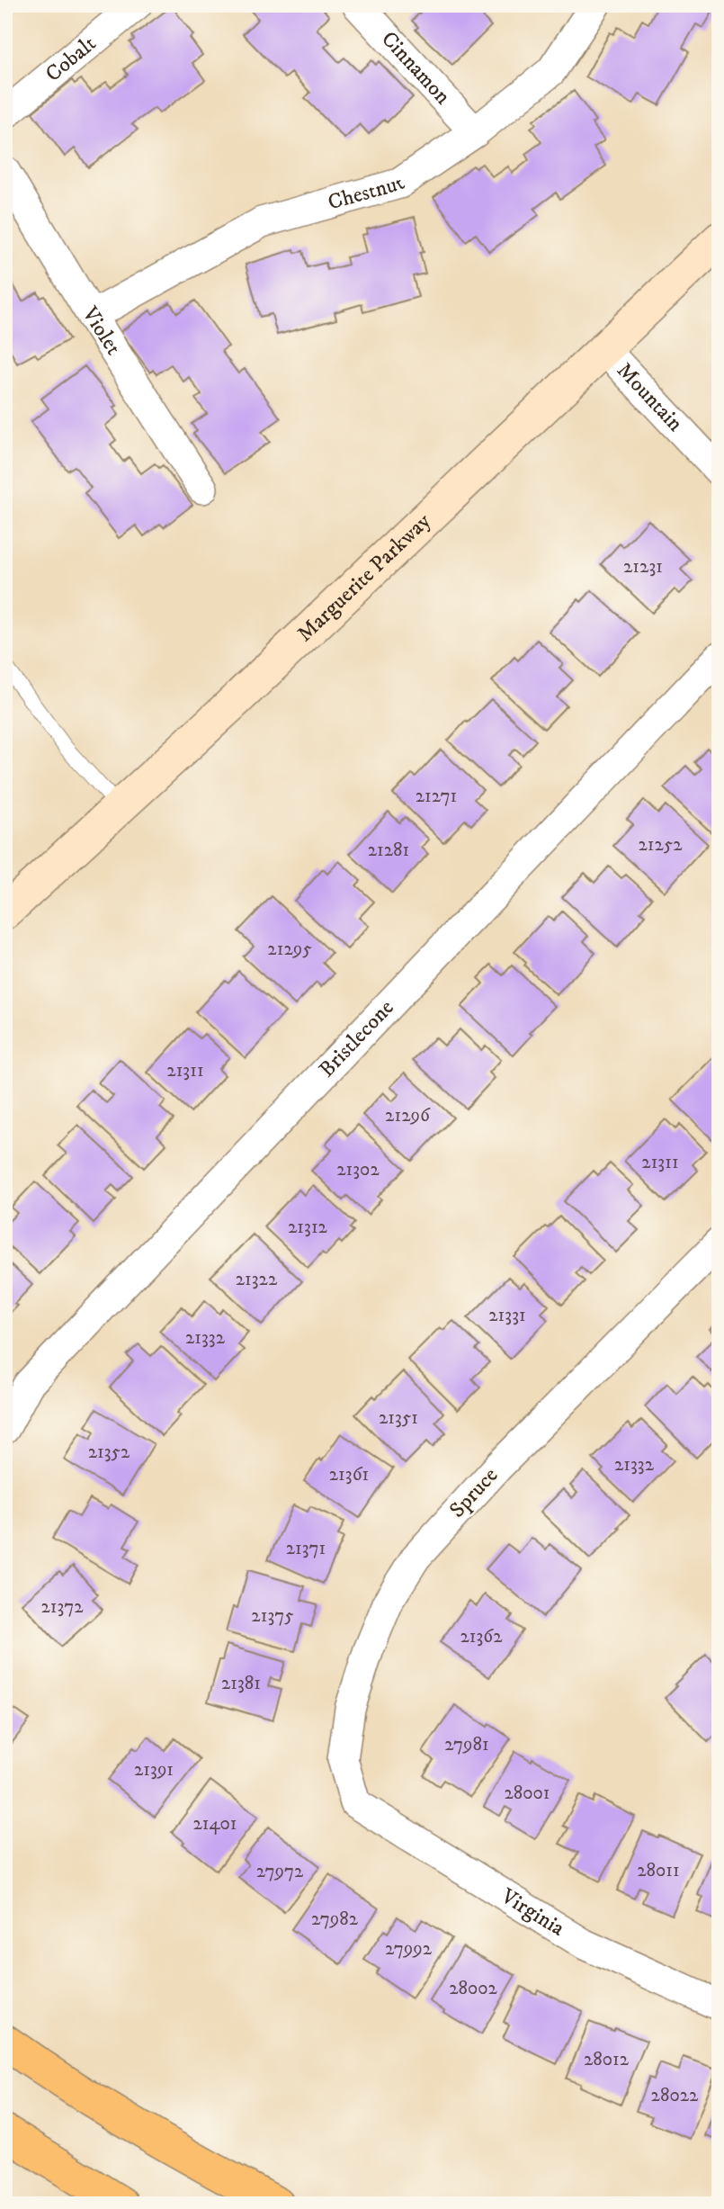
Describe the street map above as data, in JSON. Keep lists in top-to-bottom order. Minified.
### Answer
{"streets":{"main road":["Marguerite Parkway"],"street":["Cobalt","Cinnamon","Chestnut","Violet","Mountain","Bristlecone","Spruce","Virginia"]},"crossings":[["Cinnamon","Chestnut"],["Chestnut","Violet"],["Mountain","Marguerite Parkway"],["Spruce","Virginia"]],"house_numbers":["21231","21271","21252","21281","21295","21311","21296","21311","21302","21312","21322","21331","21332","21351","21352","21332","21361","21371","21372","21375","21362","21381","27981","21391","28001","21401","28011","27972","27982","27992","28002","28012","28022"]}
